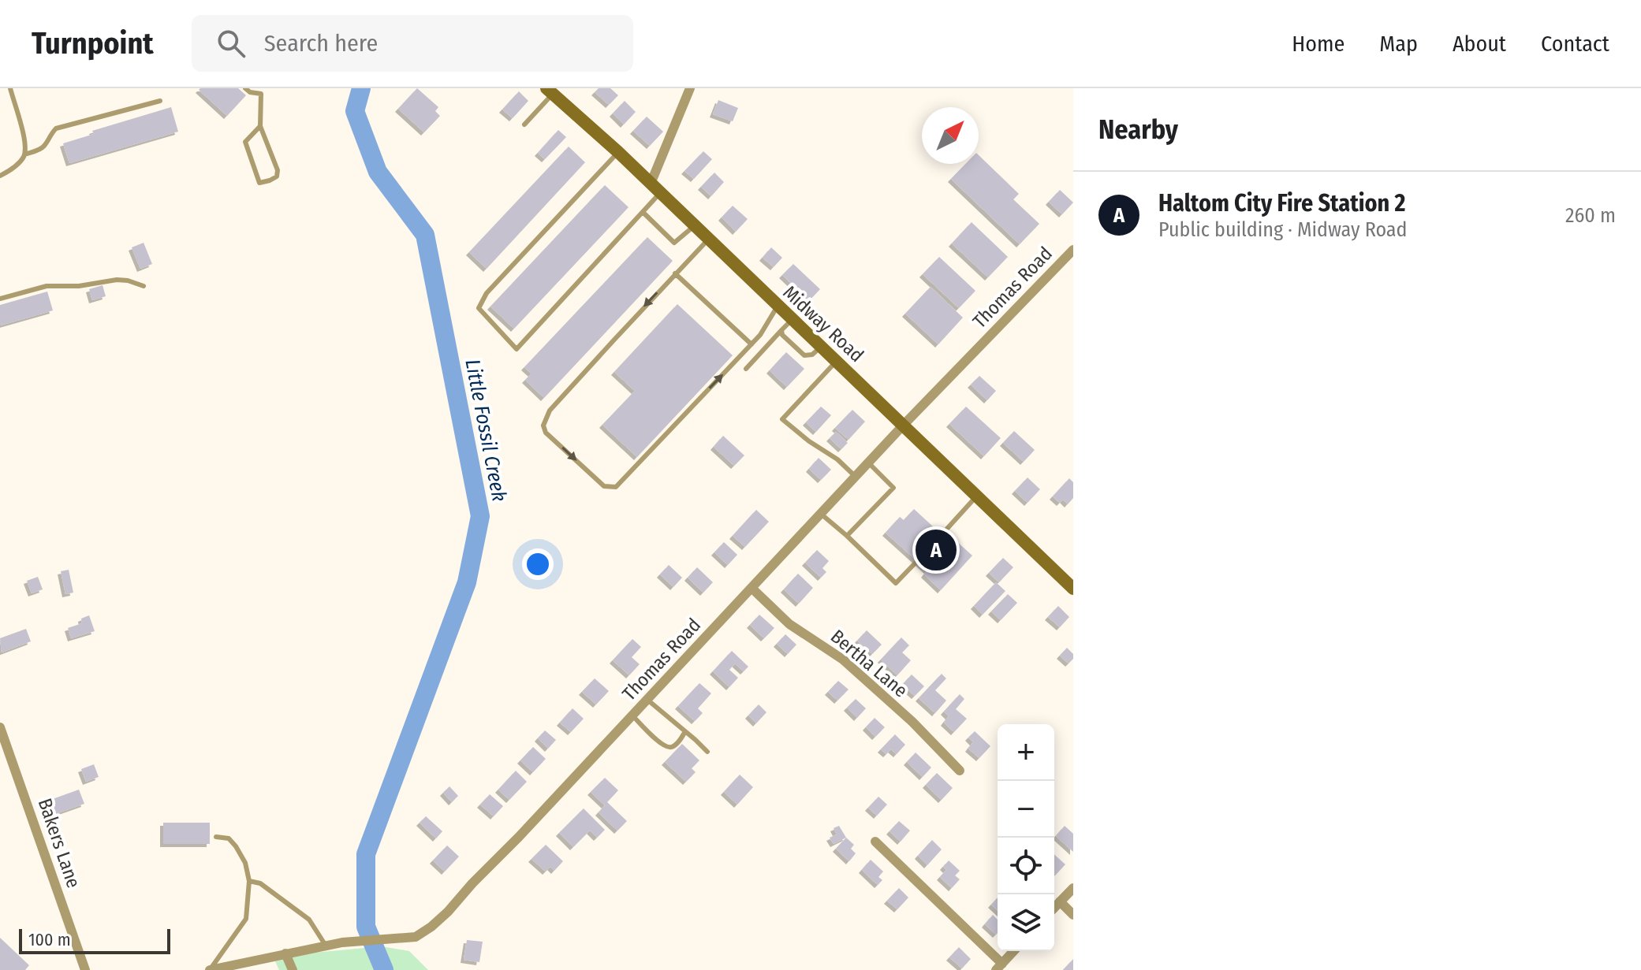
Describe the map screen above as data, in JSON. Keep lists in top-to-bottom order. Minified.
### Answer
{"streets":{"main road":["Midway Road"],"street":["Thomas Road","Bertha Lane","Bakers Lane"]},"crossings":[["Thomas Road","Midway Road"],["Thomas Road","Bertha Lane"]],"water":["Little Fossil Creek"],"scale_bar":"100 m","north":"top right","page":{"header":"Turnpoint","search":"Search here","nav":["Home","Map","About","Contact"],"heading":"Nearby","list":[{"mark":"A","name":"Haltom City Fire Station 2","note":"Public building · Midway Road","value":"260 m"}],"pins":"A","map_buttons":["+","−"],"scale":"100 m"}}
